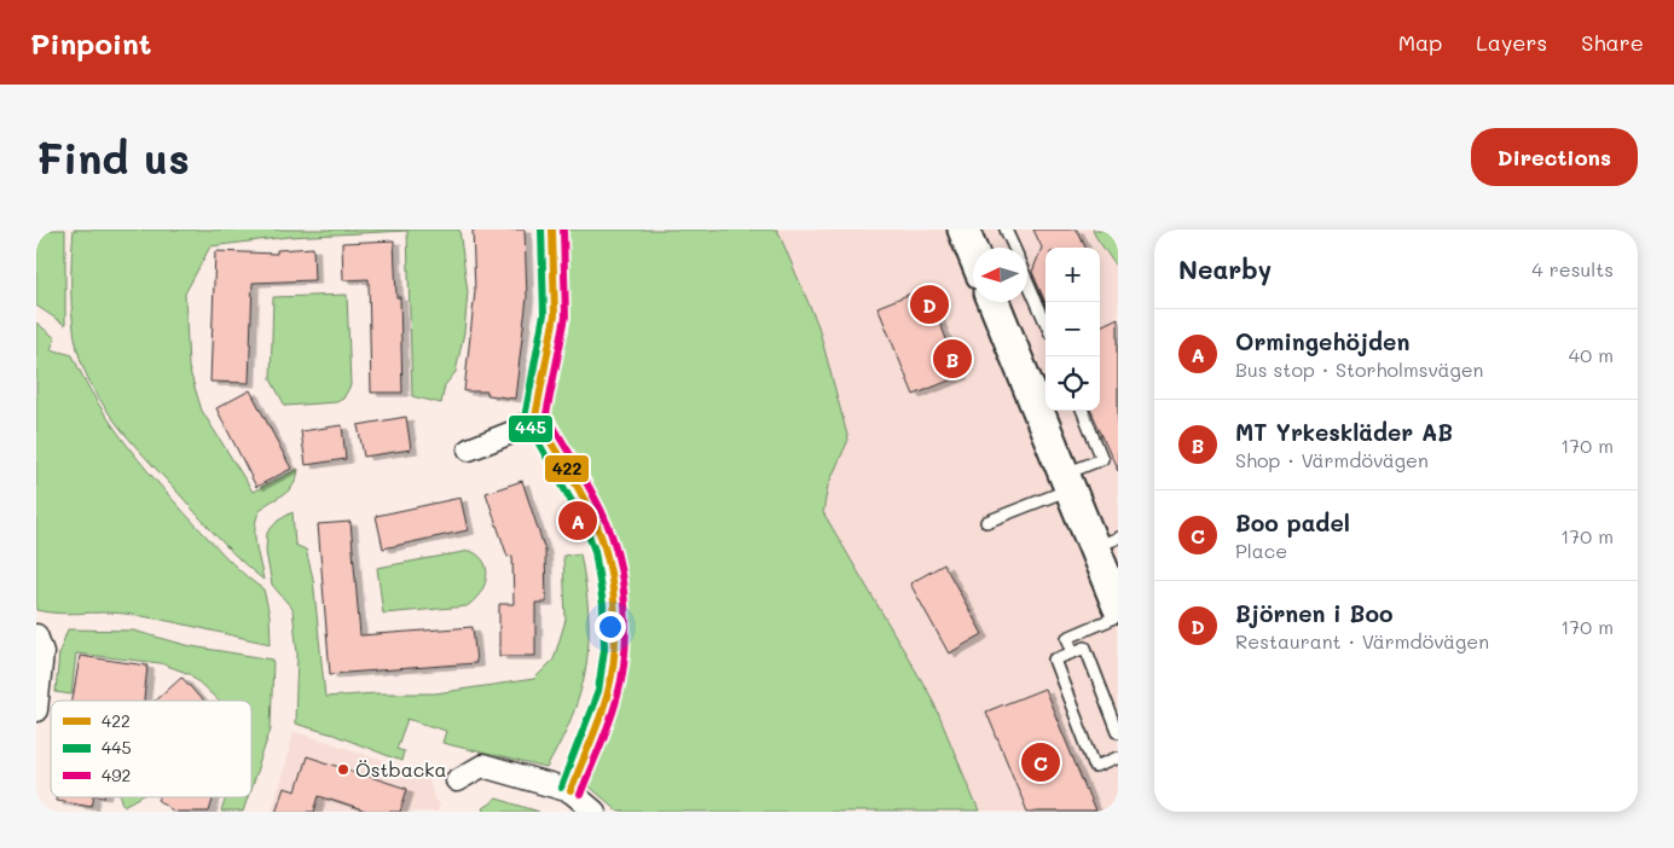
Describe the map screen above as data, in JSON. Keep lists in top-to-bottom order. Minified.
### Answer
{"places":["Östbacka"],"lines":["transit line 422","transit line 445","transit line 492"],"legend":["422","445","492"],"north":"left","page":{"header":"Pinpoint","nav":["Map","Layers","Share"],"buttons":"Directions","title":"Find us","heading":["Nearby","4 results"],"map_buttons":["+","−"],"pins":["D","B","A","C"],"list":[{"mark":"A","name":"Ormingehöjden","note":"Bus stop · Storholmsvägen","value":"40 m"},{"mark":"B","name":"MT Yrkeskläder AB","note":"Shop · Värmdövägen","value":"170 m"},{"mark":"C","name":"Boo padel","note":"Place","value":"170 m"},{"mark":"D","name":"Björnen i Boo","note":"Restaurant · Värmdövägen","value":"170 m"}]}}
